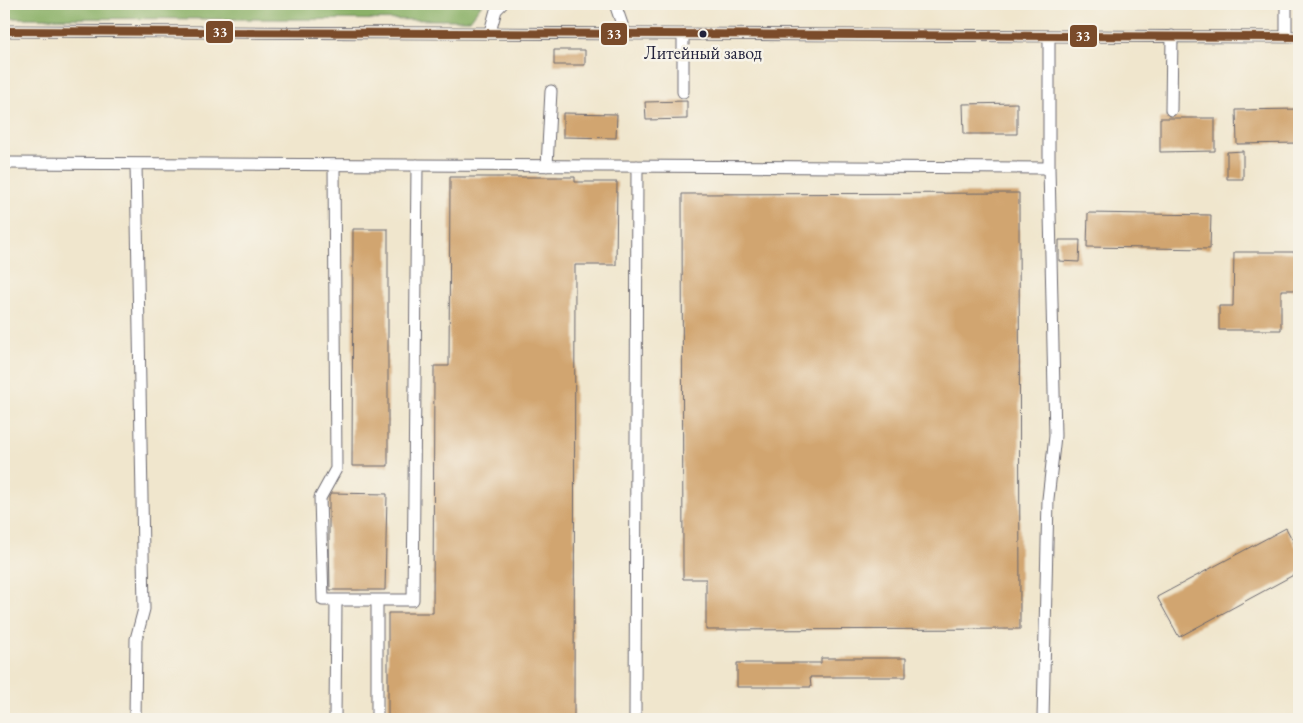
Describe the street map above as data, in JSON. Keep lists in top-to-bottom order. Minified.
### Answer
{"places":["Литейный завод"],"lines":["transit line 33"]}
